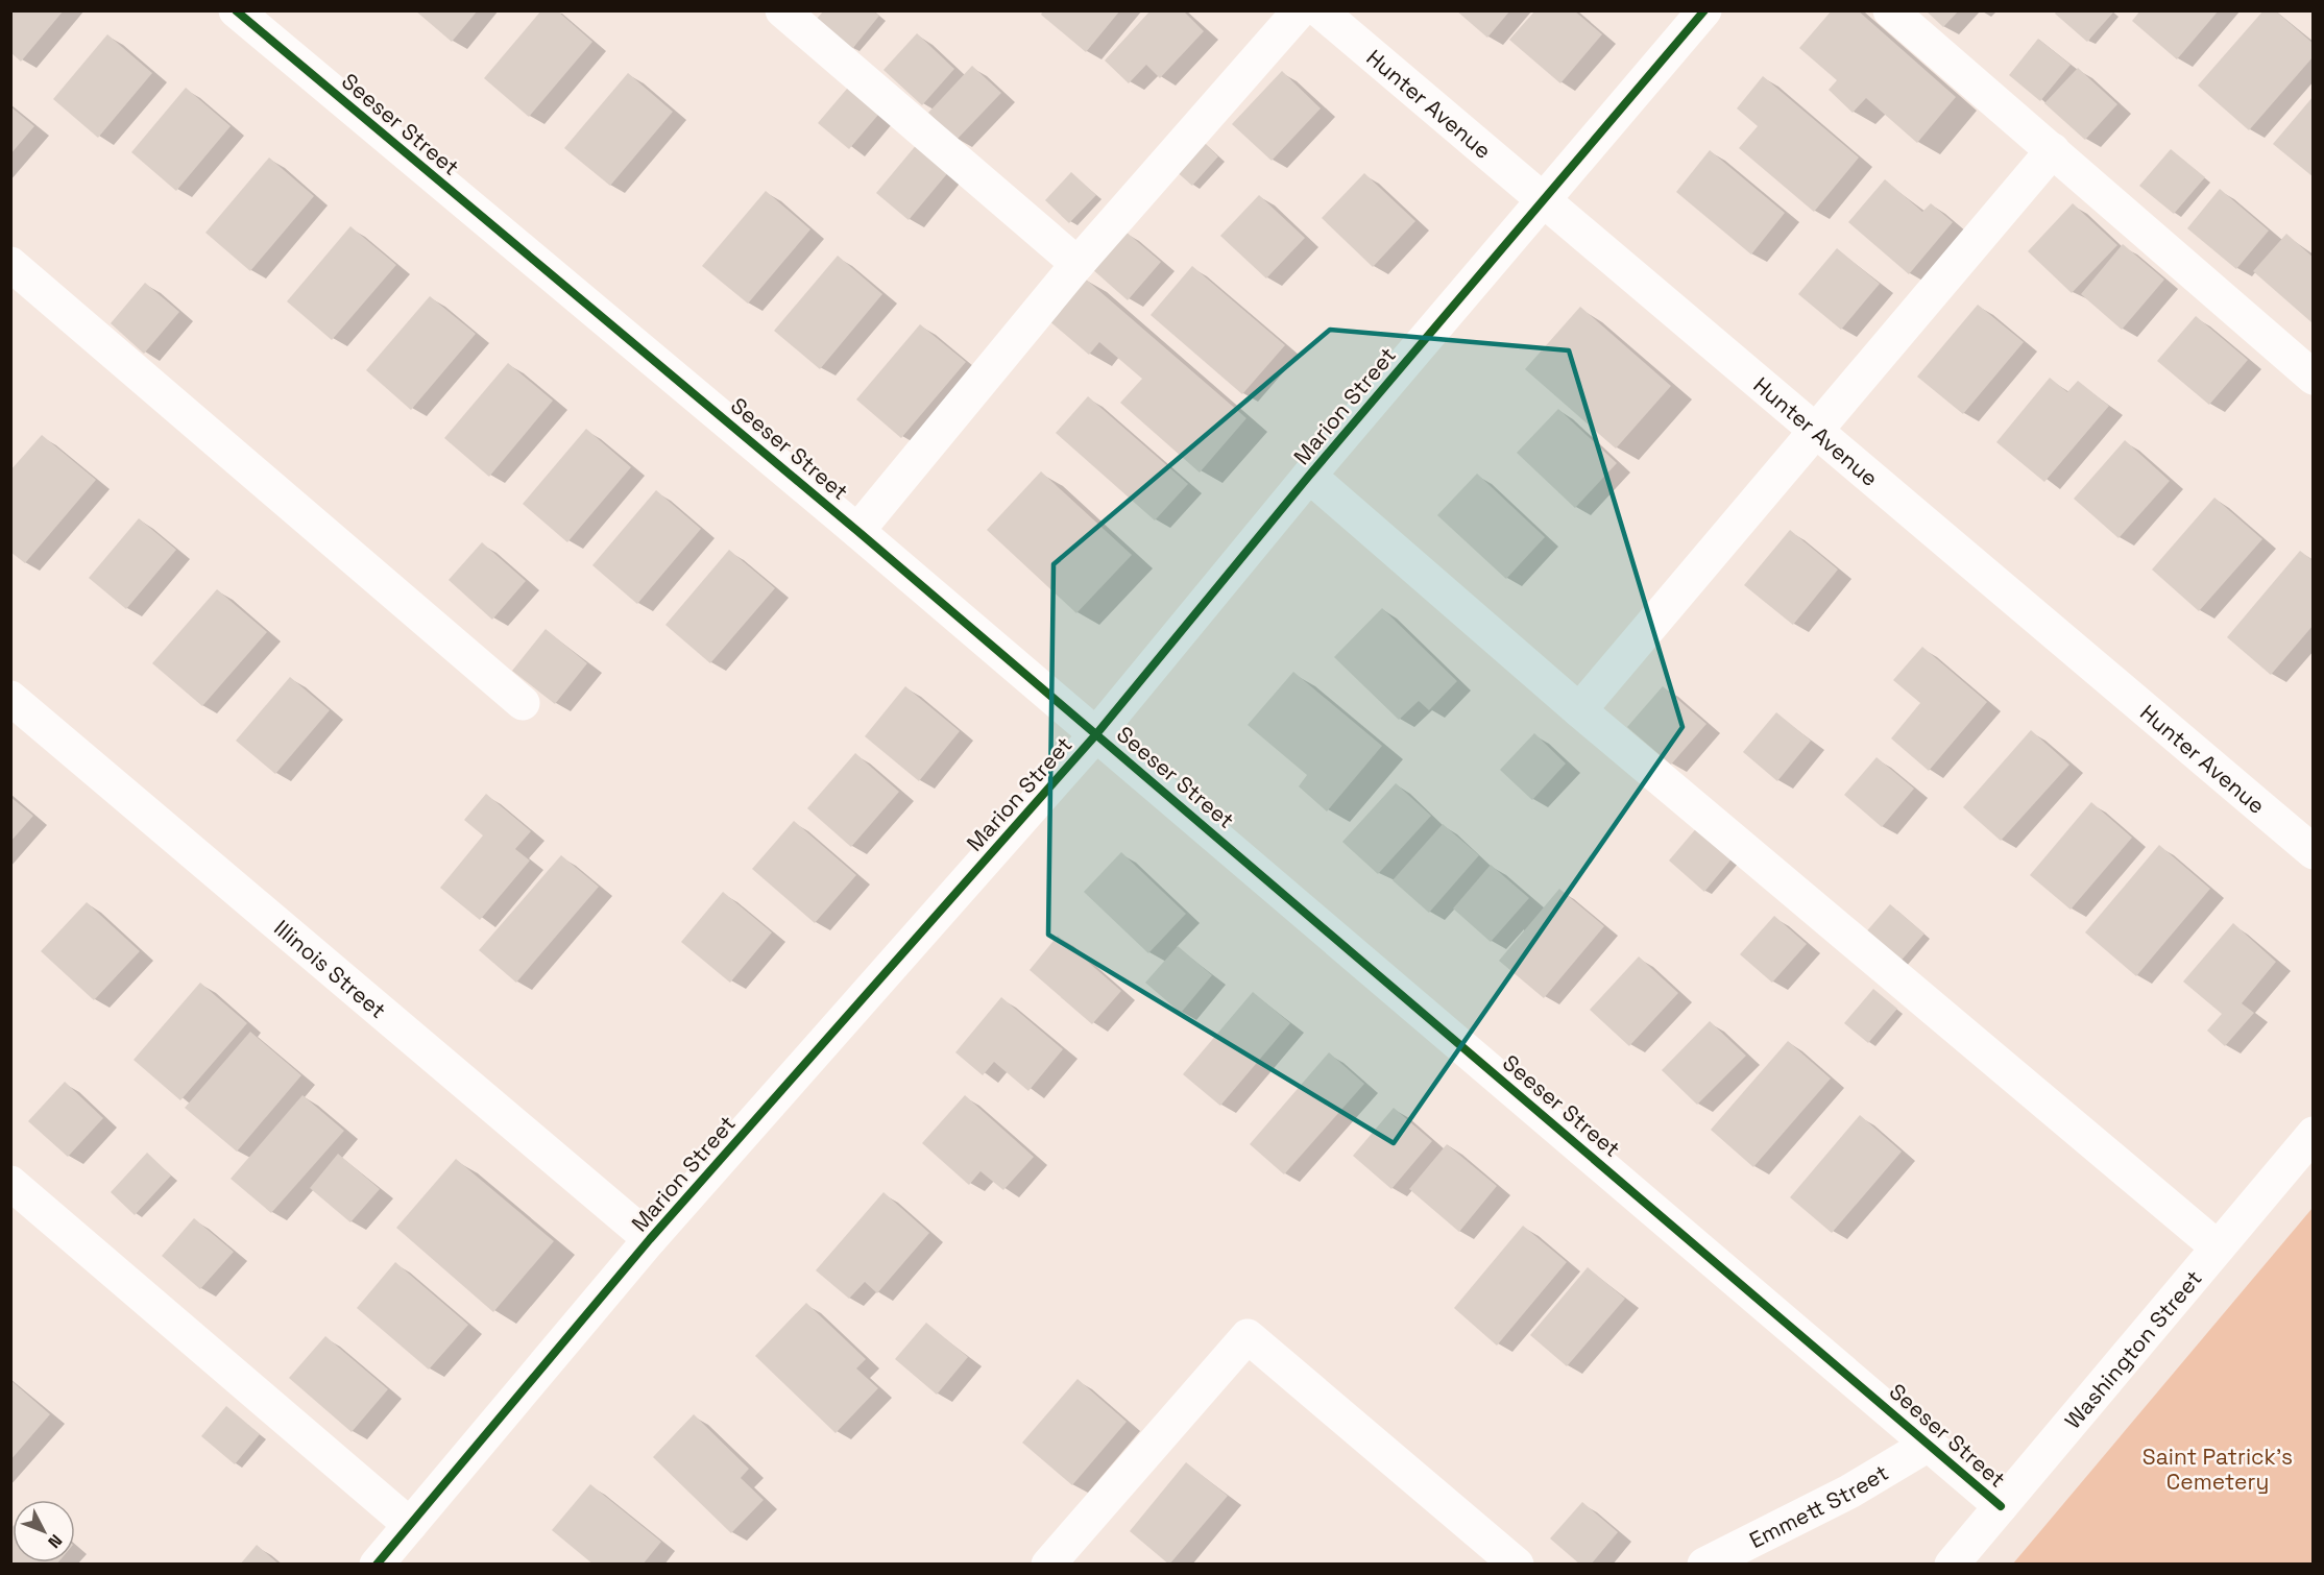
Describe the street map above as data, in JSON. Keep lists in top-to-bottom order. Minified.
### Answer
{"streets":{"street":["Hunter Avenue","Seeser Street","Marion Street","Illinois Street","Washington Street","Emmett Street"]},"crossings":[["Hunter Avenue","Marion Street"],["Seeser Street","Marion Street"],["Seeser Street","Washington Street"],["Seeser Street","Emmett Street"],["Marion Street","Illinois Street"]],"parks":["Saint Patrick's Cemetery"],"north":"bottom right"}
